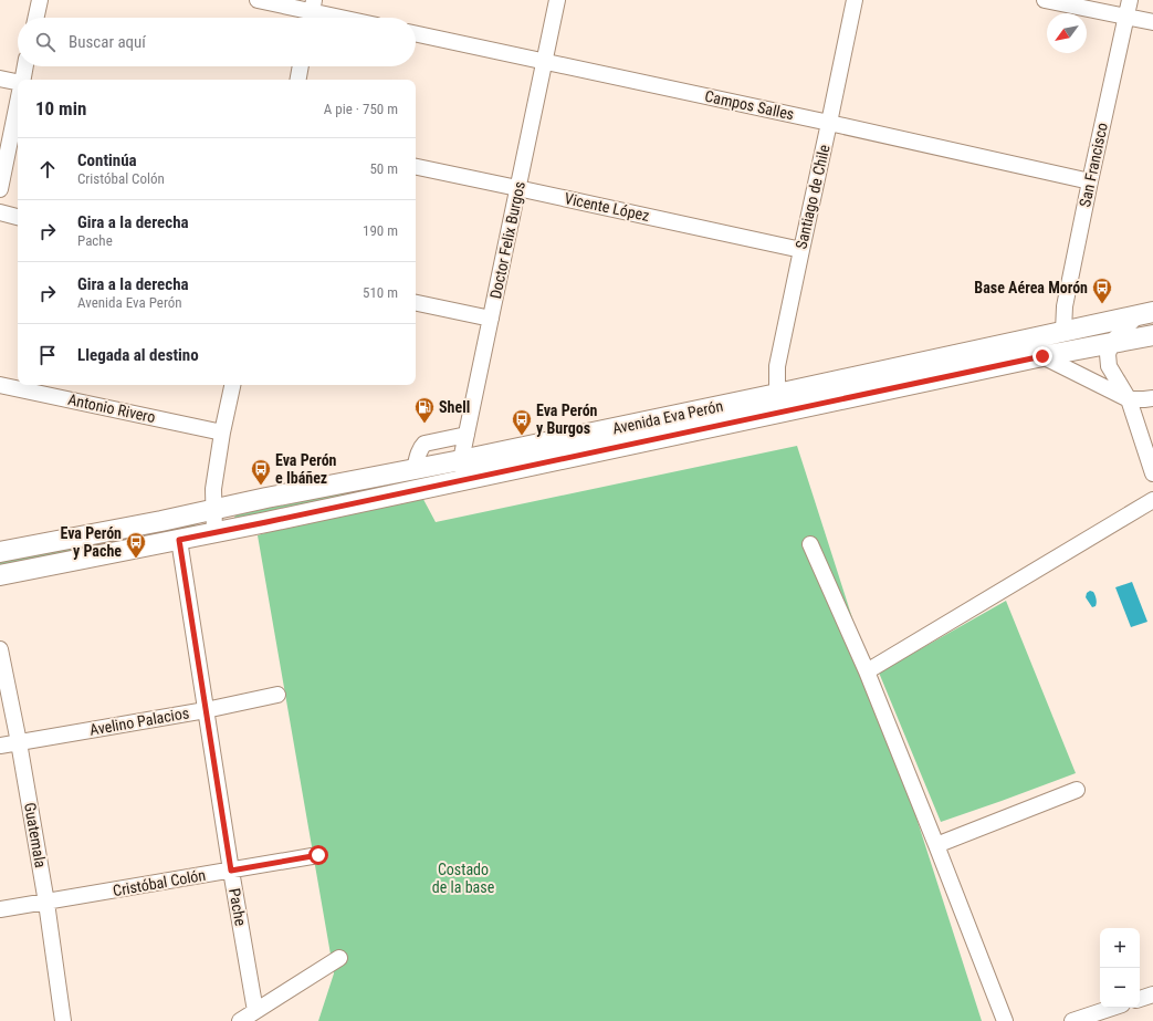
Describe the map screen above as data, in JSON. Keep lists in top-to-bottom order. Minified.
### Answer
{"streets":{"main road":["Avenida Eva Perón"],"street":["Campos Salles","San Francisco","Santiago de Chile","Vicente López","Doctor Felix Burgos","Antonio Rivero","Avelino Palacios","Guatemala","Cristóbal Colón","Pache"]},"crossings":[["Campos Salles","San Francisco"],["Campos Salles","Santiago de Chile"],["Campos Salles","Doctor Felix Burgos"],["San Francisco","Avenida Eva Perón"],["Santiago de Chile","Vicente López"],["Santiago de Chile","Avenida Eva Perón"],["Vicente López","Doctor Felix Burgos"],["Doctor Felix Burgos","Avenida Eva Perón"],["Avenida Eva Perón","Pache"],["Avelino Palacios","Guatemala"],["Avelino Palacios","Pache"],["Guatemala","Cristóbal Colón"],["Cristóbal Colón","Pache"]],"parks":["Costado de la base"],"places":{"bus stop":["Base Aérea Morón","Eva Perón y Burgos","Eva Perón e Ibáñez","Eva Perón y Pache"],"fuel station":["Shell"]},"north":"bottom left","page":{"search":"Buscar aquí","heading":["10 min","A pie · 750 m"],"list":[["Continúa","Cristóbal Colón","50 m"],["Gira a la derecha","Pache","190 m"],["Gira a la derecha","Avenida Eva Perón","510 m"],"Llegada al destino"],"map_buttons":["+","−"]}}
